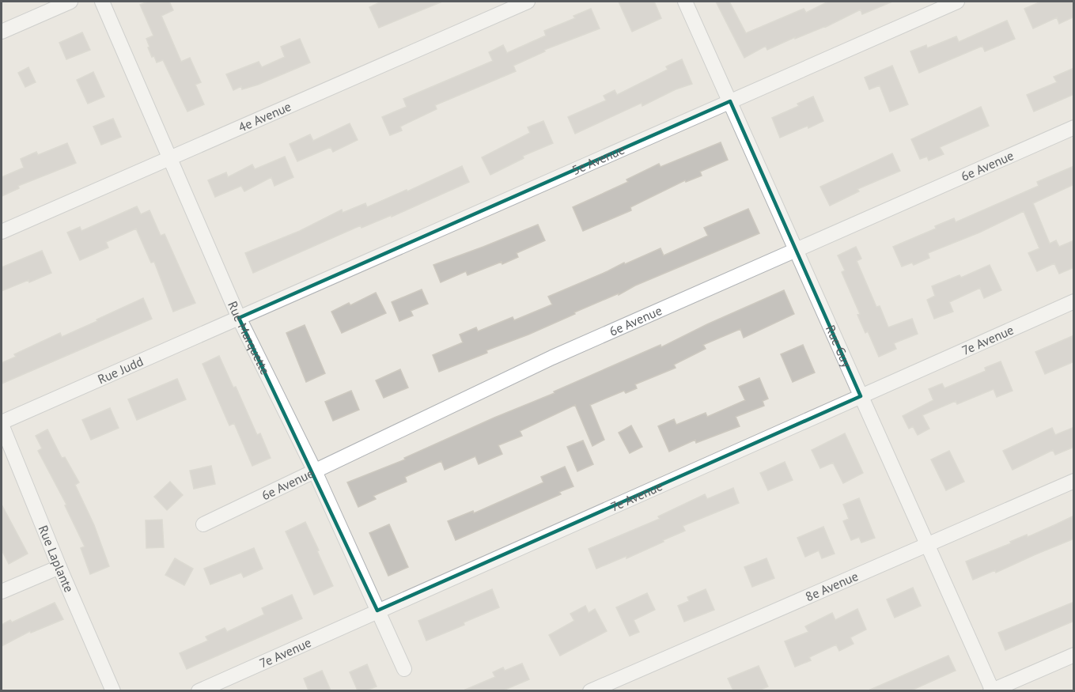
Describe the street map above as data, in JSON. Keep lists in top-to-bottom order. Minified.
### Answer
{"streets":{"street":["4e Avenue","5e Avenue","6e Avenue","Rue Marquette","7e Avenue","Rue Guy","Rue Judd","Rue Laplante","8e Avenue"]},"crossings":[["4e Avenue","Rue Marquette"],["5e Avenue","Rue Marquette"],["5e Avenue","Rue Guy"],["5e Avenue","Rue Judd"],["6e Avenue","Rue Marquette"],["6e Avenue","Rue Guy"],["Rue Marquette","7e Avenue"],["Rue Marquette","Rue Judd"],["7e Avenue","Rue Guy"],["Rue Guy","8e Avenue"],["Rue Judd","Rue Laplante"]]}
